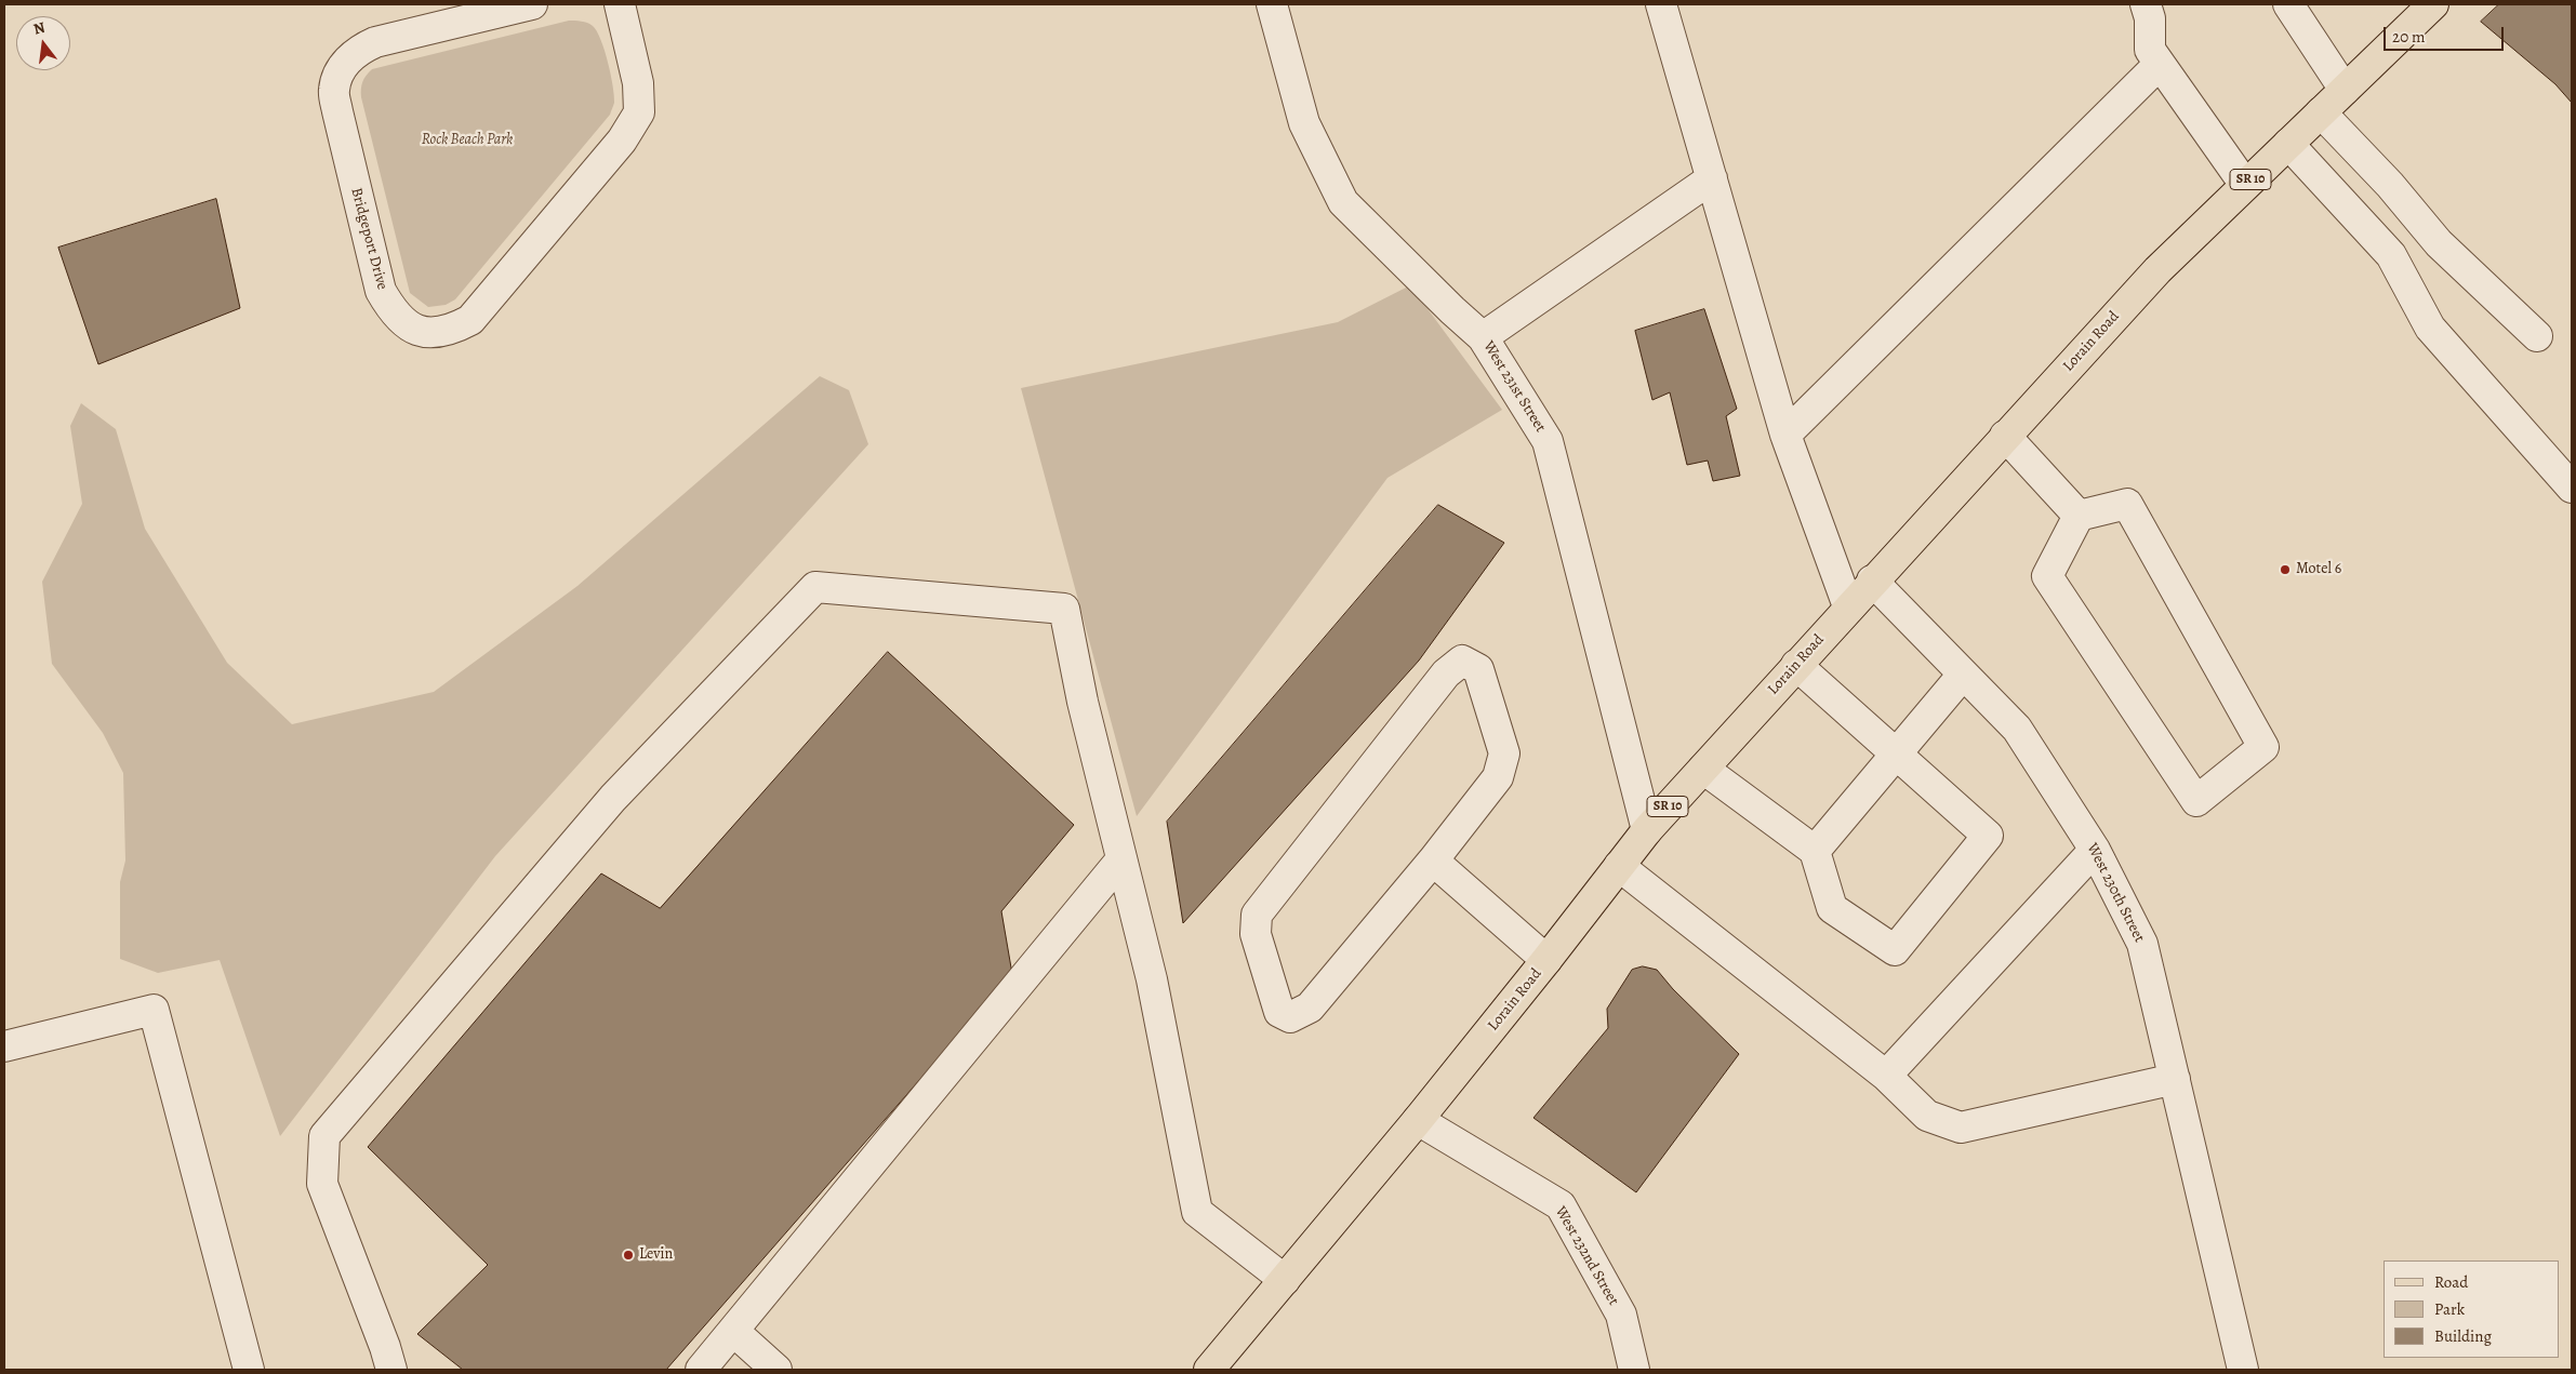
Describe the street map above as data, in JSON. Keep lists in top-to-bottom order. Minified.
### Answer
{"streets":{"main road":["SR 10","Lorain Road"],"street":["Bridgeport Drive","West 231st Street","West 230th Street","West 232nd Street"]},"crossings":[["Lorain Road","West 231st Street"],["Lorain Road","West 230th Street"],["Lorain Road","West 232nd Street"]],"parks":["Rock Beach Park"],"places":["Motel 6","Levin"],"legend":["Road","Park","Building"],"scale_bar":"20 m","north":"top"}
